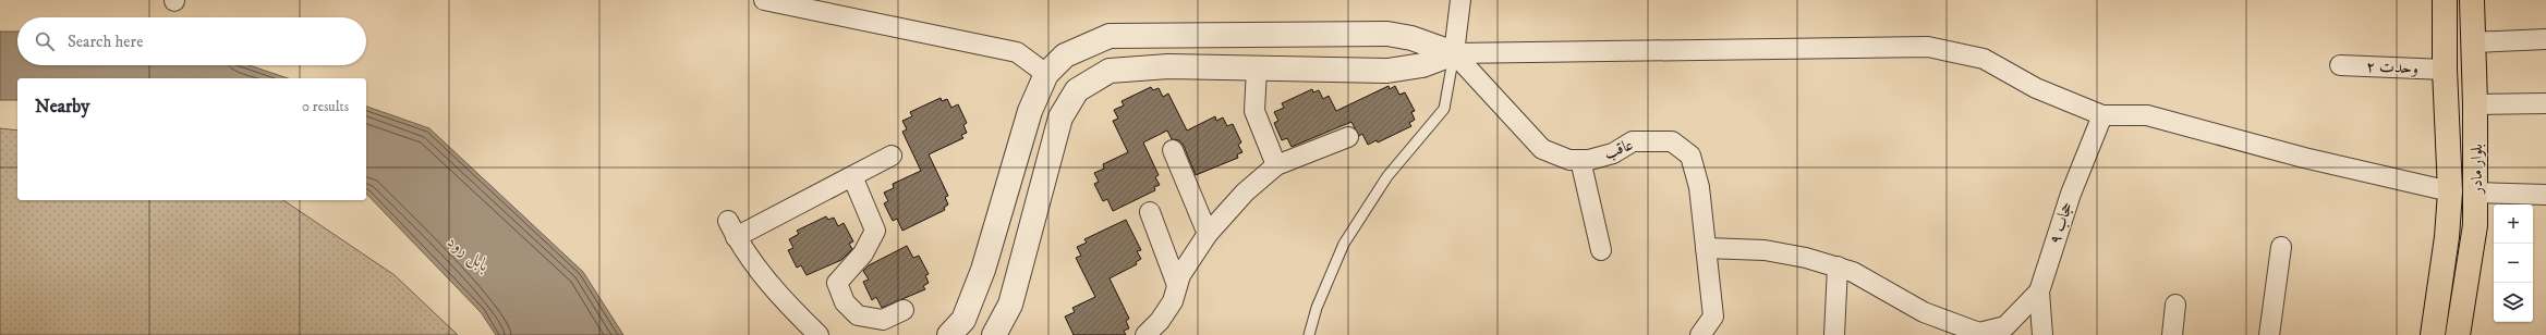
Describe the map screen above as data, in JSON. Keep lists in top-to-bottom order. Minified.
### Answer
{"streets":{"main road":["بلوار مادر"],"street":["وحدت ۲","عاقب","حجاب ۹"]},"crossings":[["وحدت ۲","بلوار مادر"]],"water":["بابل رود"],"page":{"search":"Search here","heading":["Nearby","0 results"],"map_buttons":["+","−"]}}
